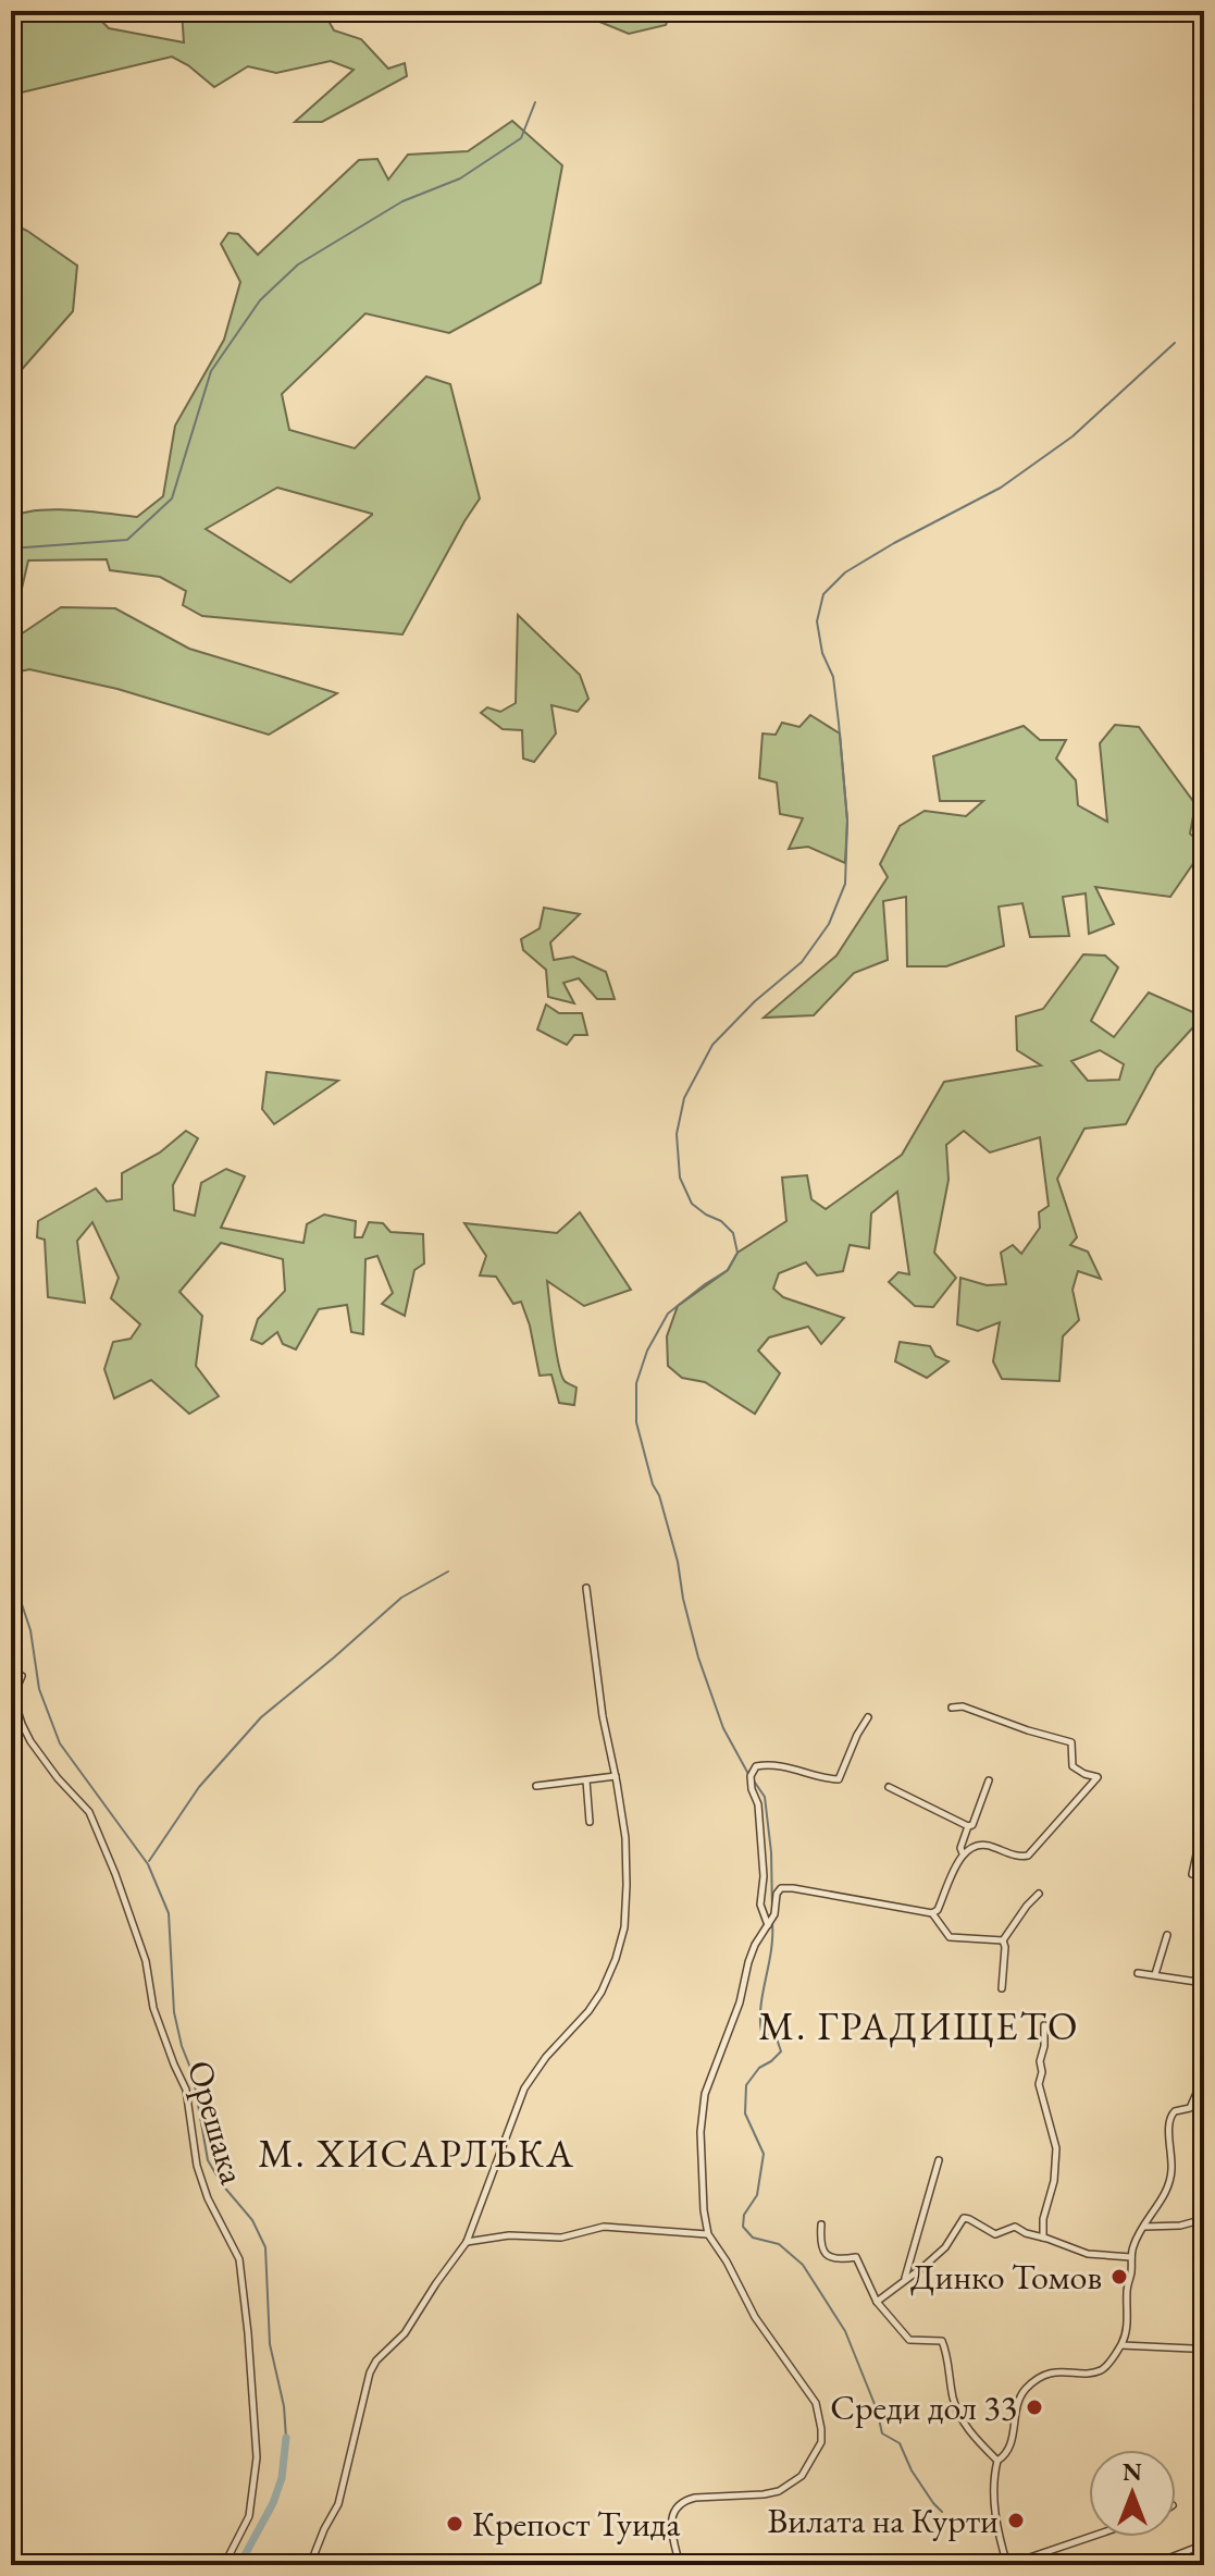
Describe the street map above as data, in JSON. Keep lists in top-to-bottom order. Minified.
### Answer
{"streets":{"street":["Орешака"]},"districts":["М. ГРАДИЩЕТО","М. ХИСАРЛЪКА"],"places":["Динко Томов","Среди дол 33","Вилата на Курти","Крепост Туида"],"north":"top"}
